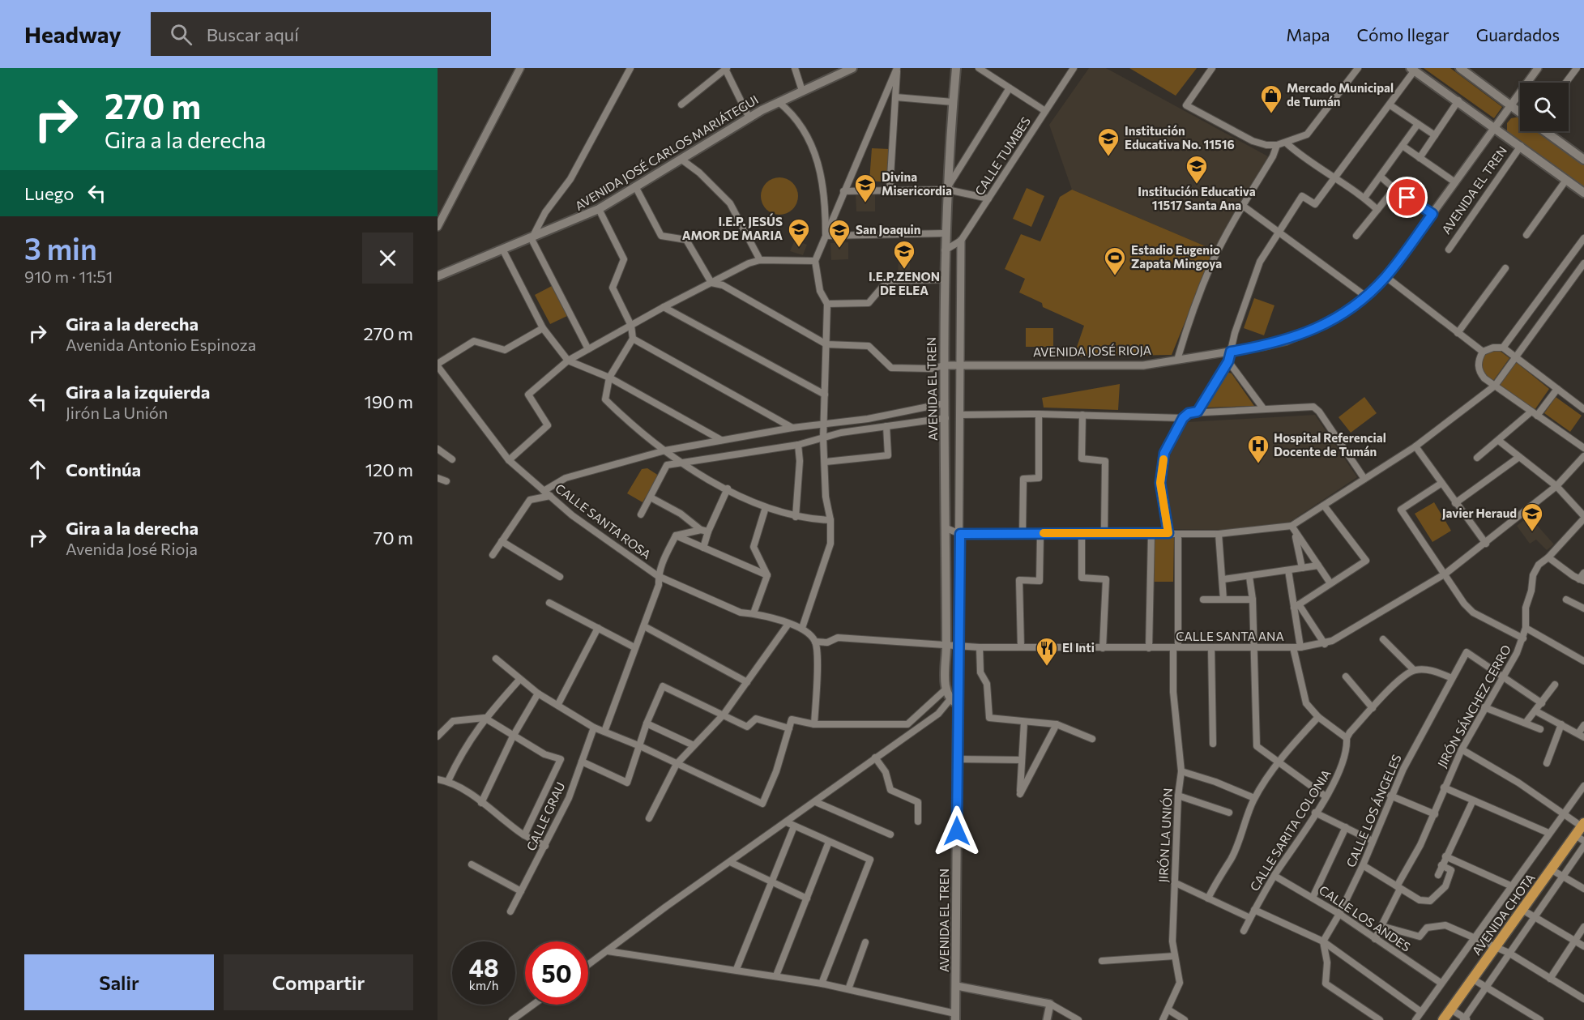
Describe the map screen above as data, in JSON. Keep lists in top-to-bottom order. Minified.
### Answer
{"streets":{"highway":["AVENIDA CHOTA"],"main road":["AVENIDA JOSÉ CARLOS MARIÁTEGUI","AVENIDA EL TREN"],"street":["CALLE TUMBES","AVENIDA JOSÉ RIOJA","CALLE SANTA ROSA","CALLE SANTA ANA","JIRÓN SÁNCHEZ CERRO","CALLE LOS ÁNGELES","CALLE GRAU","CALLE SARITA COLONIA","JIRÓN LA UNIÓN","CALLE LOS ANDES"]},"crossings":[["CALLE TUMBES","AVENIDA EL TREN"],["AVENIDA EL TREN","AVENIDA JOSÉ RIOJA"],["AVENIDA EL TREN","CALLE SANTA ANA"],["CALLE SANTA ANA","JIRÓN LA UNIÓN"],["JIRÓN SÁNCHEZ CERRO","CALLE LOS ÁNGELES"],["JIRÓN SÁNCHEZ CERRO","CALLE LOS ANDES"],["CALLE LOS ÁNGELES","CALLE LOS ANDES"],["CALLE SARITA COLONIA","CALLE LOS ANDES"]],"places":{"shop":["Mercado Municipal de Tumán"],"school or university":["Institución Educativa No. 11516","Institución Educativa 11517 Santa Ana","Divina Misericordia","I.E.P. JESÚS AMOR DE MARIA","San Joaquin","I.E.P.ZENON DE ELEA","Javier Heraud"],"sports":["Estadio Eugenio Zapata Mingoya"],"hospital":["Hospital Referencial Docente de Tumán"],"restaurant":["El Inti"]},"page":{"header":"Headway","search":"Buscar aquí","nav":["Mapa","Cómo llegar","Guardados"],"turn":["270 m","Gira a la derecha"],"then":"Luego","heading":["3 min","910 m · 11:51"],"list":[{"name":"Gira a la derecha","note":"Avenida Antonio Espinoza","value":"270 m"},{"name":"Gira a la izquierda","note":"Jirón La Unión","value":"190 m"},{"name":"Continúa","value":"120 m"},{"name":"Gira a la derecha","note":"Avenida José Rioja","value":"70 m"}],"speed":"48 km/h","limit":"50","buttons":["Salir","Compartir"]}}
